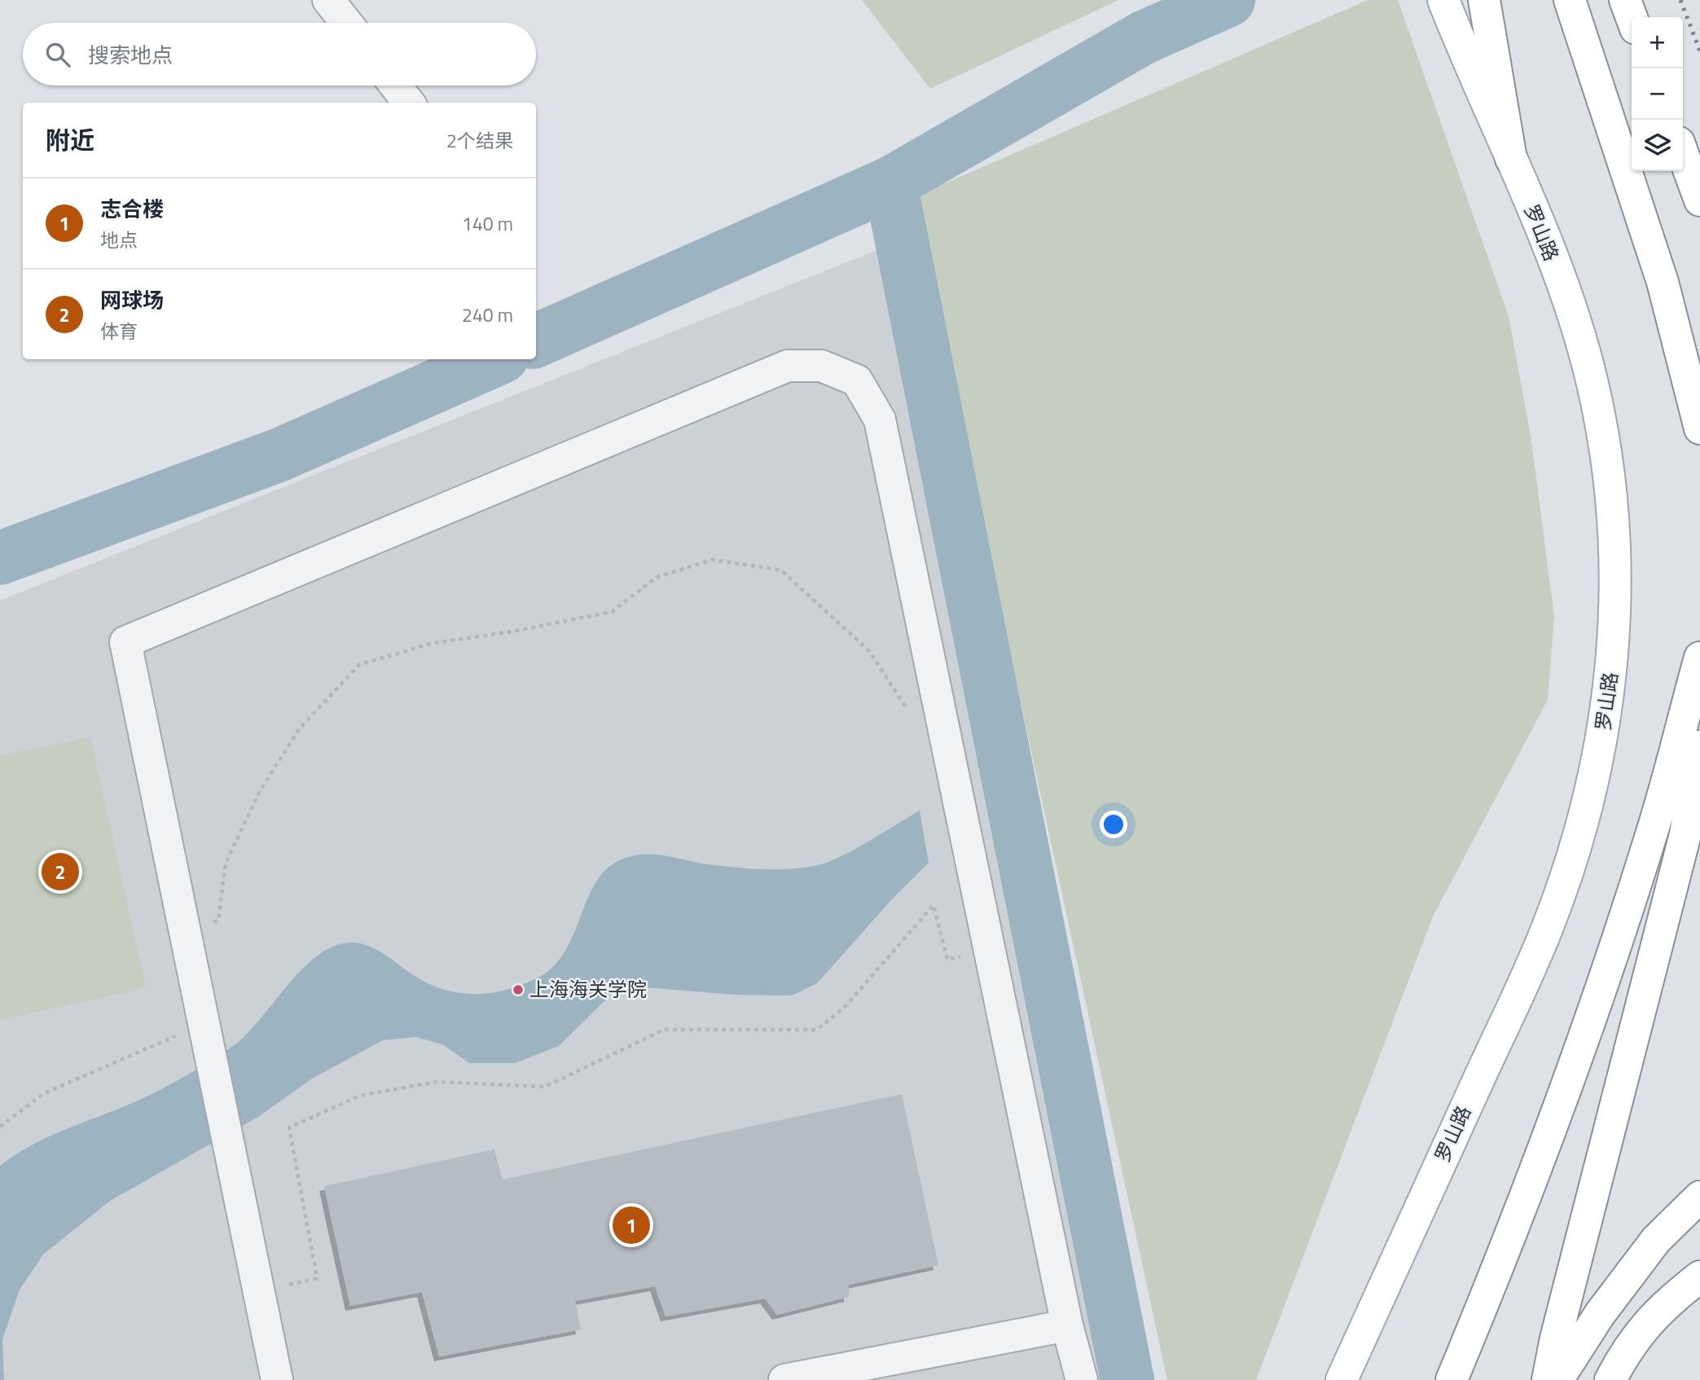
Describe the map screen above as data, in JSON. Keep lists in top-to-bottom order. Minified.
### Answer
{"streets":{"main road":["罗山路"]},"places":["上海海关学院"],"page":{"map_buttons":["+","−"],"search":"搜索地点","heading":["附近","2个结果"],"list":[{"mark":"1","name":"志合楼","note":"地点","value":"140 m"},{"mark":"2","name":"网球场","note":"体育","value":"240 m"}],"pins":["2","1"]}}
